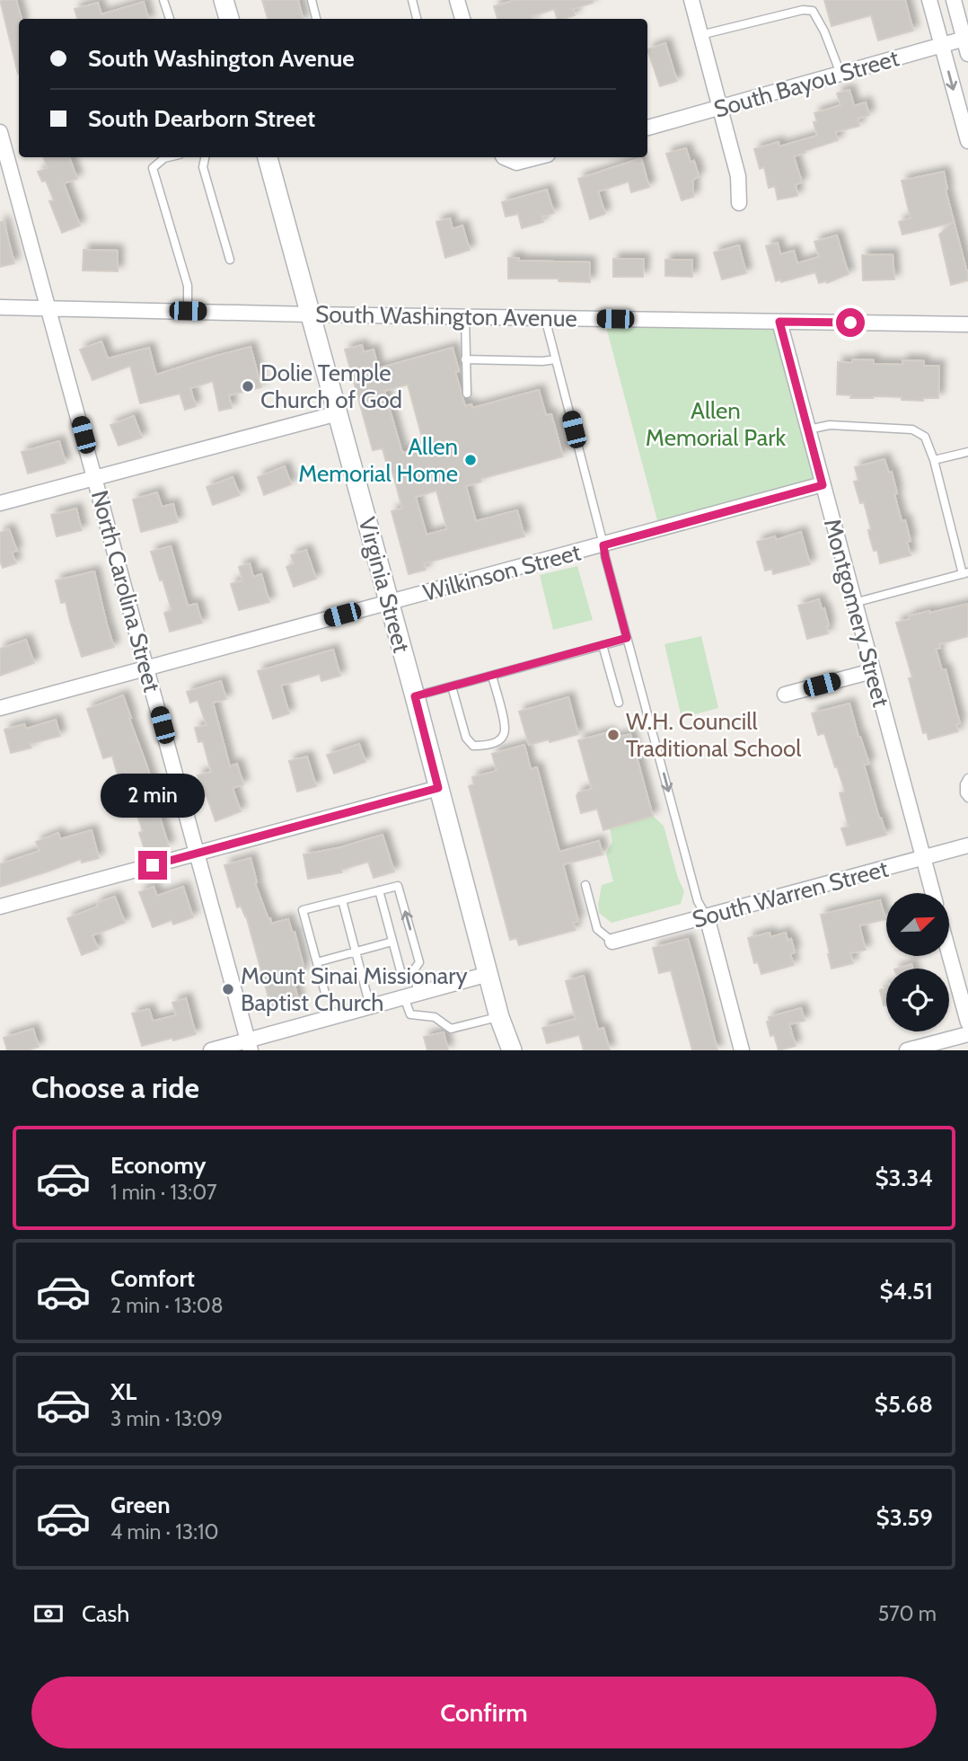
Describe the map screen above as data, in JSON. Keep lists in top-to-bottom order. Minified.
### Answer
{"streets":{"street":["South Bayou Street","South Washington Avenue","Wilkinson Street","Virginia Street","North Carolina Street","Montgomery Street","South Warren Street"]},"crossings":[["South Washington Avenue","Virginia Street"],["South Washington Avenue","North Carolina Street"],["South Washington Avenue","Montgomery Street"],["Wilkinson Street","Virginia Street"],["Wilkinson Street","North Carolina Street"],["Wilkinson Street","Montgomery Street"],["Montgomery Street","South Warren Street"]],"parks":["Allen Memorial Park"],"places":["Dolie Temple Church of God","Allen Memorial Home","W.H. Councill Traditional School","Mount Sinai Missionary Baptist Church"],"north":"top right","page":{"banner":["South Washington Avenue","South Dearborn Street"],"bubble":"2 min","heading":"Choose a ride","list":[{"name":"Economy","note":"1 min · 13:07","value":"$3.34"},{"name":"Comfort","note":"2 min · 13:08","value":"$4.51"},{"name":"XL","note":"3 min · 13:09","value":"$5.68"},{"name":"Green","note":"4 min · 13:10","value":"$3.59"}],"pay":["Cash","570 m"],"buttons":"Confirm"}}
